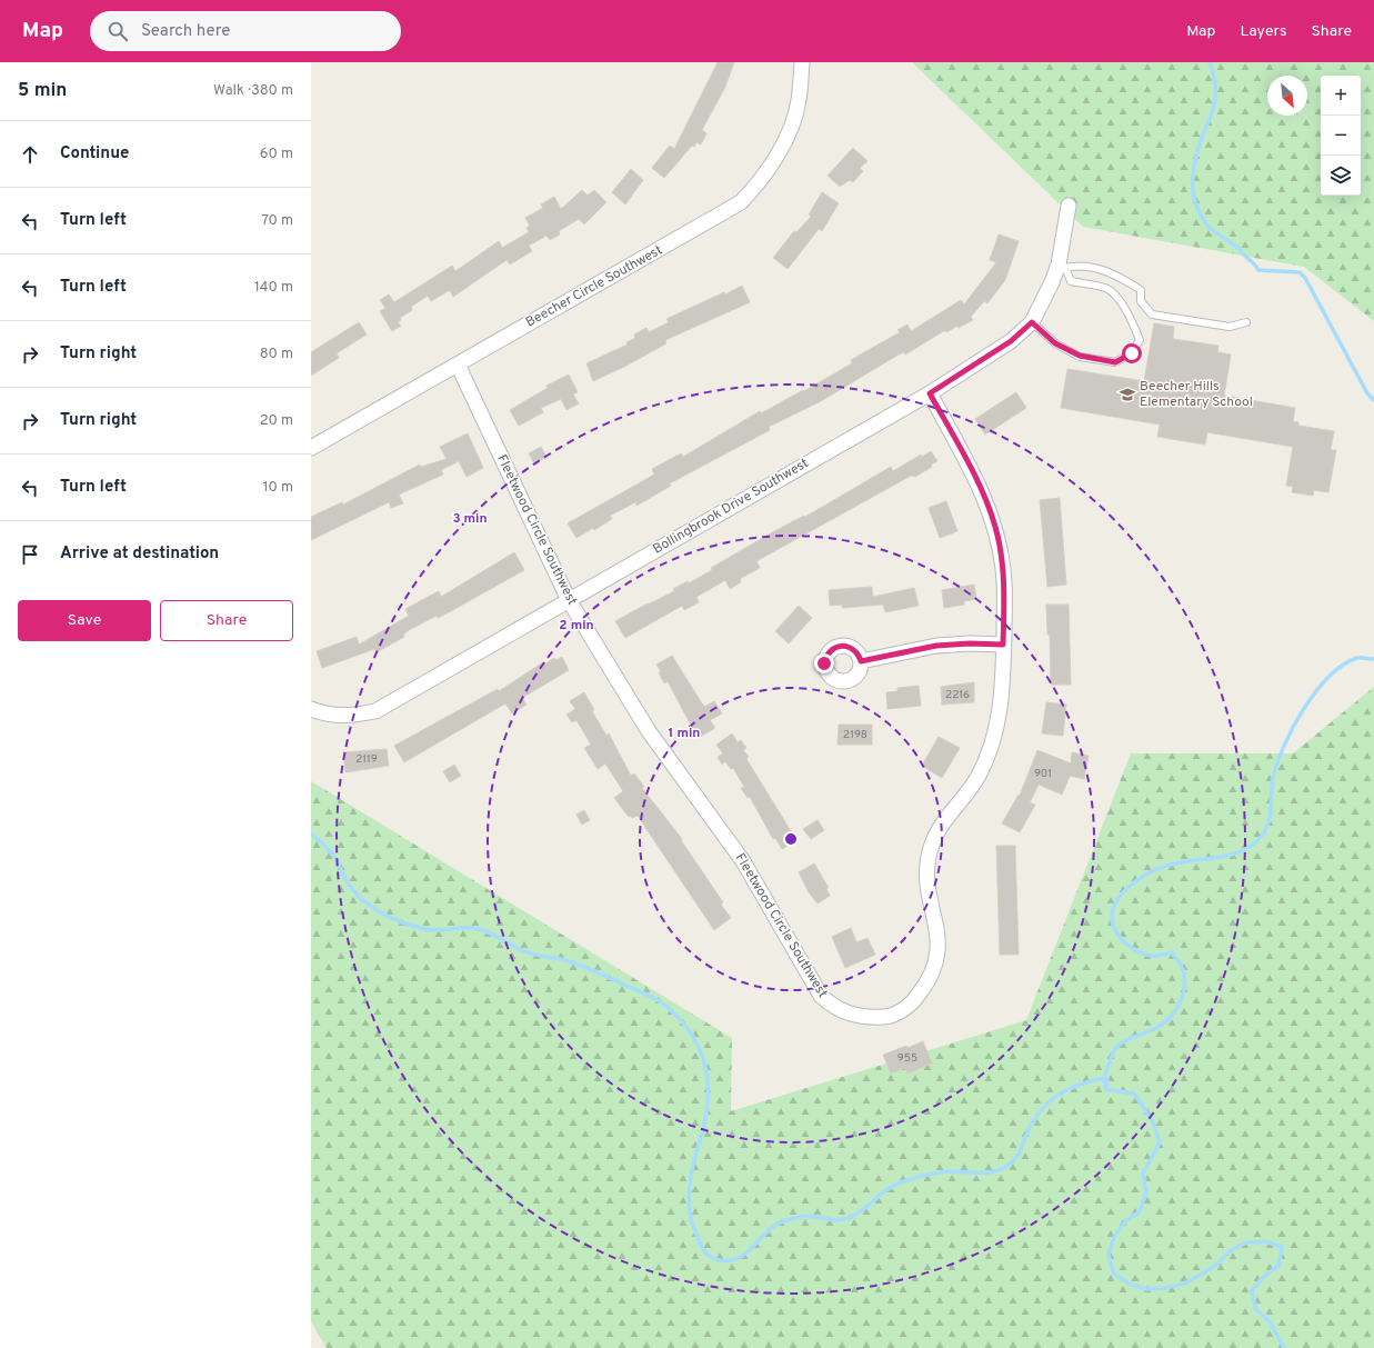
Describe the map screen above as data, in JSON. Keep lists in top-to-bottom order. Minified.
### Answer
{"streets":{"street":["Beecher Circle Southwest","Bollingbrook Drive Southwest","Fleetwood Circle Southwest"]},"crossings":[["Beecher Circle Southwest","Fleetwood Circle Southwest"],["Bollingbrook Drive Southwest","Fleetwood Circle Southwest"]],"places":{"school or university":["Beecher Hills Elementary School"]},"house_numbers":["2216","2198","2119","901","955"],"north":"bottom right","page":{"header":"Map","search":"Search here","nav":["Map","Layers","Share"],"heading":["5 min","Walk · 380 m"],"map_buttons":["+","−"],"list":[["Continue","60 m"],["Turn left","70 m"],["Turn left","140 m"],["Turn right","80 m"],["Turn right","20 m"],["Turn left","10 m"],"Arrive at destination"],"buttons":["Save","Share"]},"rings":["3 min","2 min","1 min"]}
